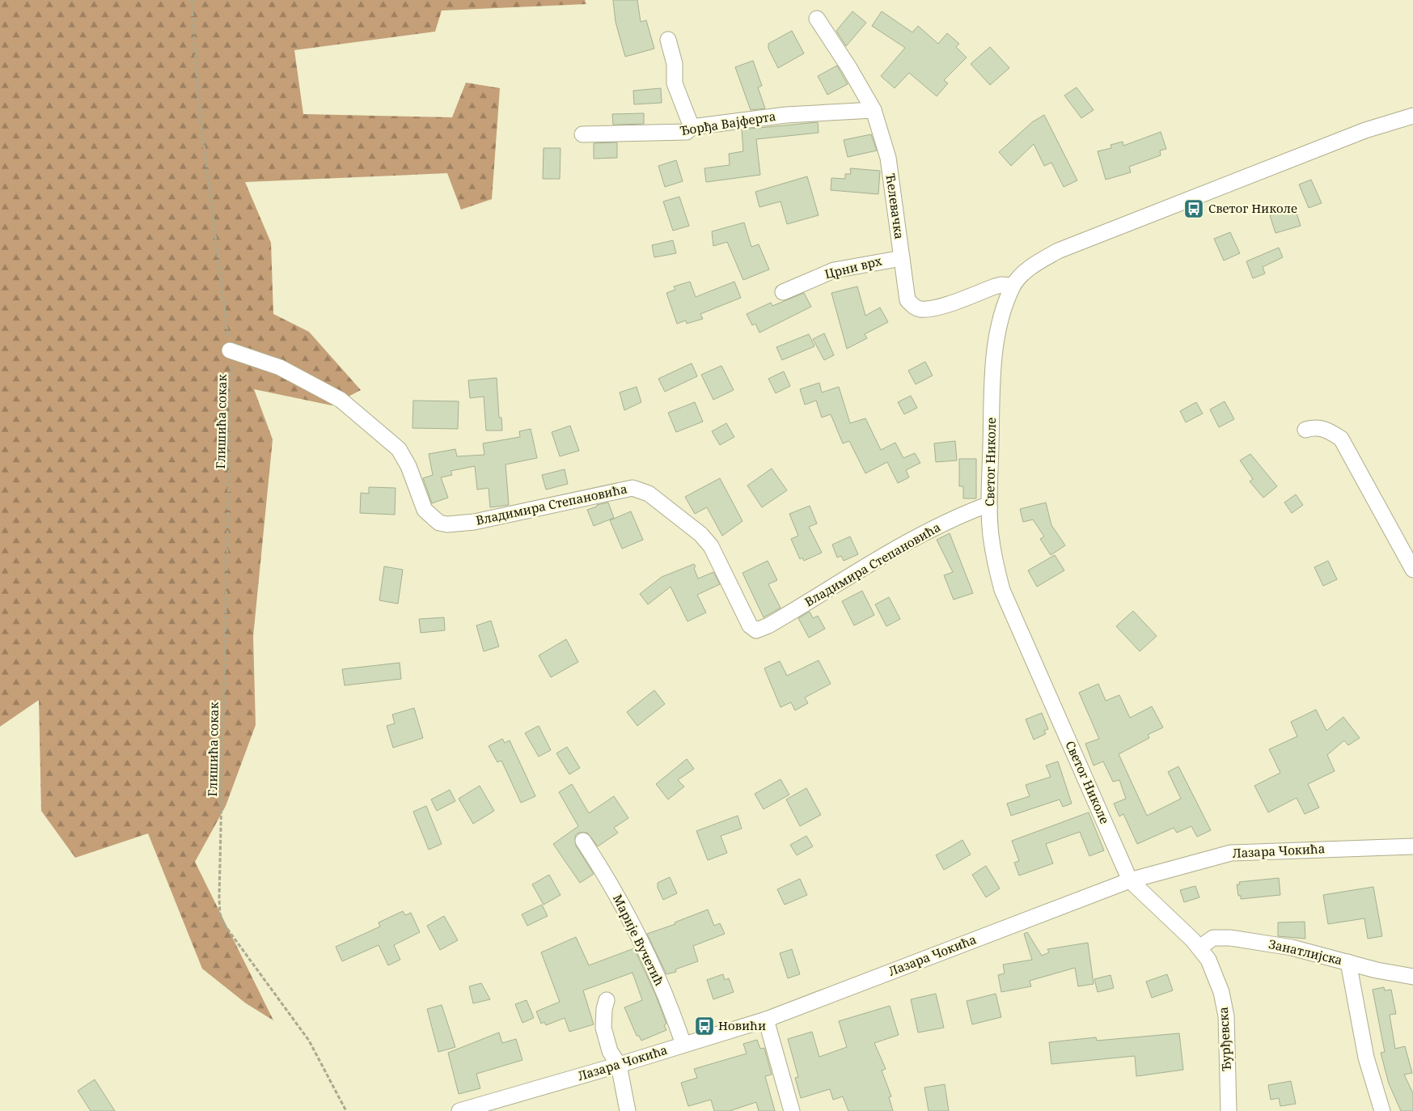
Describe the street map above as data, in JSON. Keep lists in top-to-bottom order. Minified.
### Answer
{"streets":{"street":["Ђорђа Вајферта","Ћелевачка","Црни врх","Светог Николе","Владимира Степановића","Лазара Чокића","Марије Вучетић","Занатлијска","Ђурђевска"],"path":["Глишића сокак"]},"crossings":[["Ђорђа Вајферта","Ћелевачка"],["Ћелевачка","Црни врх"],["Ћелевачка","Светог Николе"],["Глишића сокак","Владимира Степановића"],["Светог Николе","Владимира Степановића"],["Светог Николе","Лазара Чокића"],["Светог Николе","Ђурђевска"],["Лазара Чокића","Марије Вучетић"],["Лазара Чокића","Ђурђевска"],["Занатлијска","Ђурђевска"]],"places":{"bus stop":["Светог Николе","Новићи"]}}
